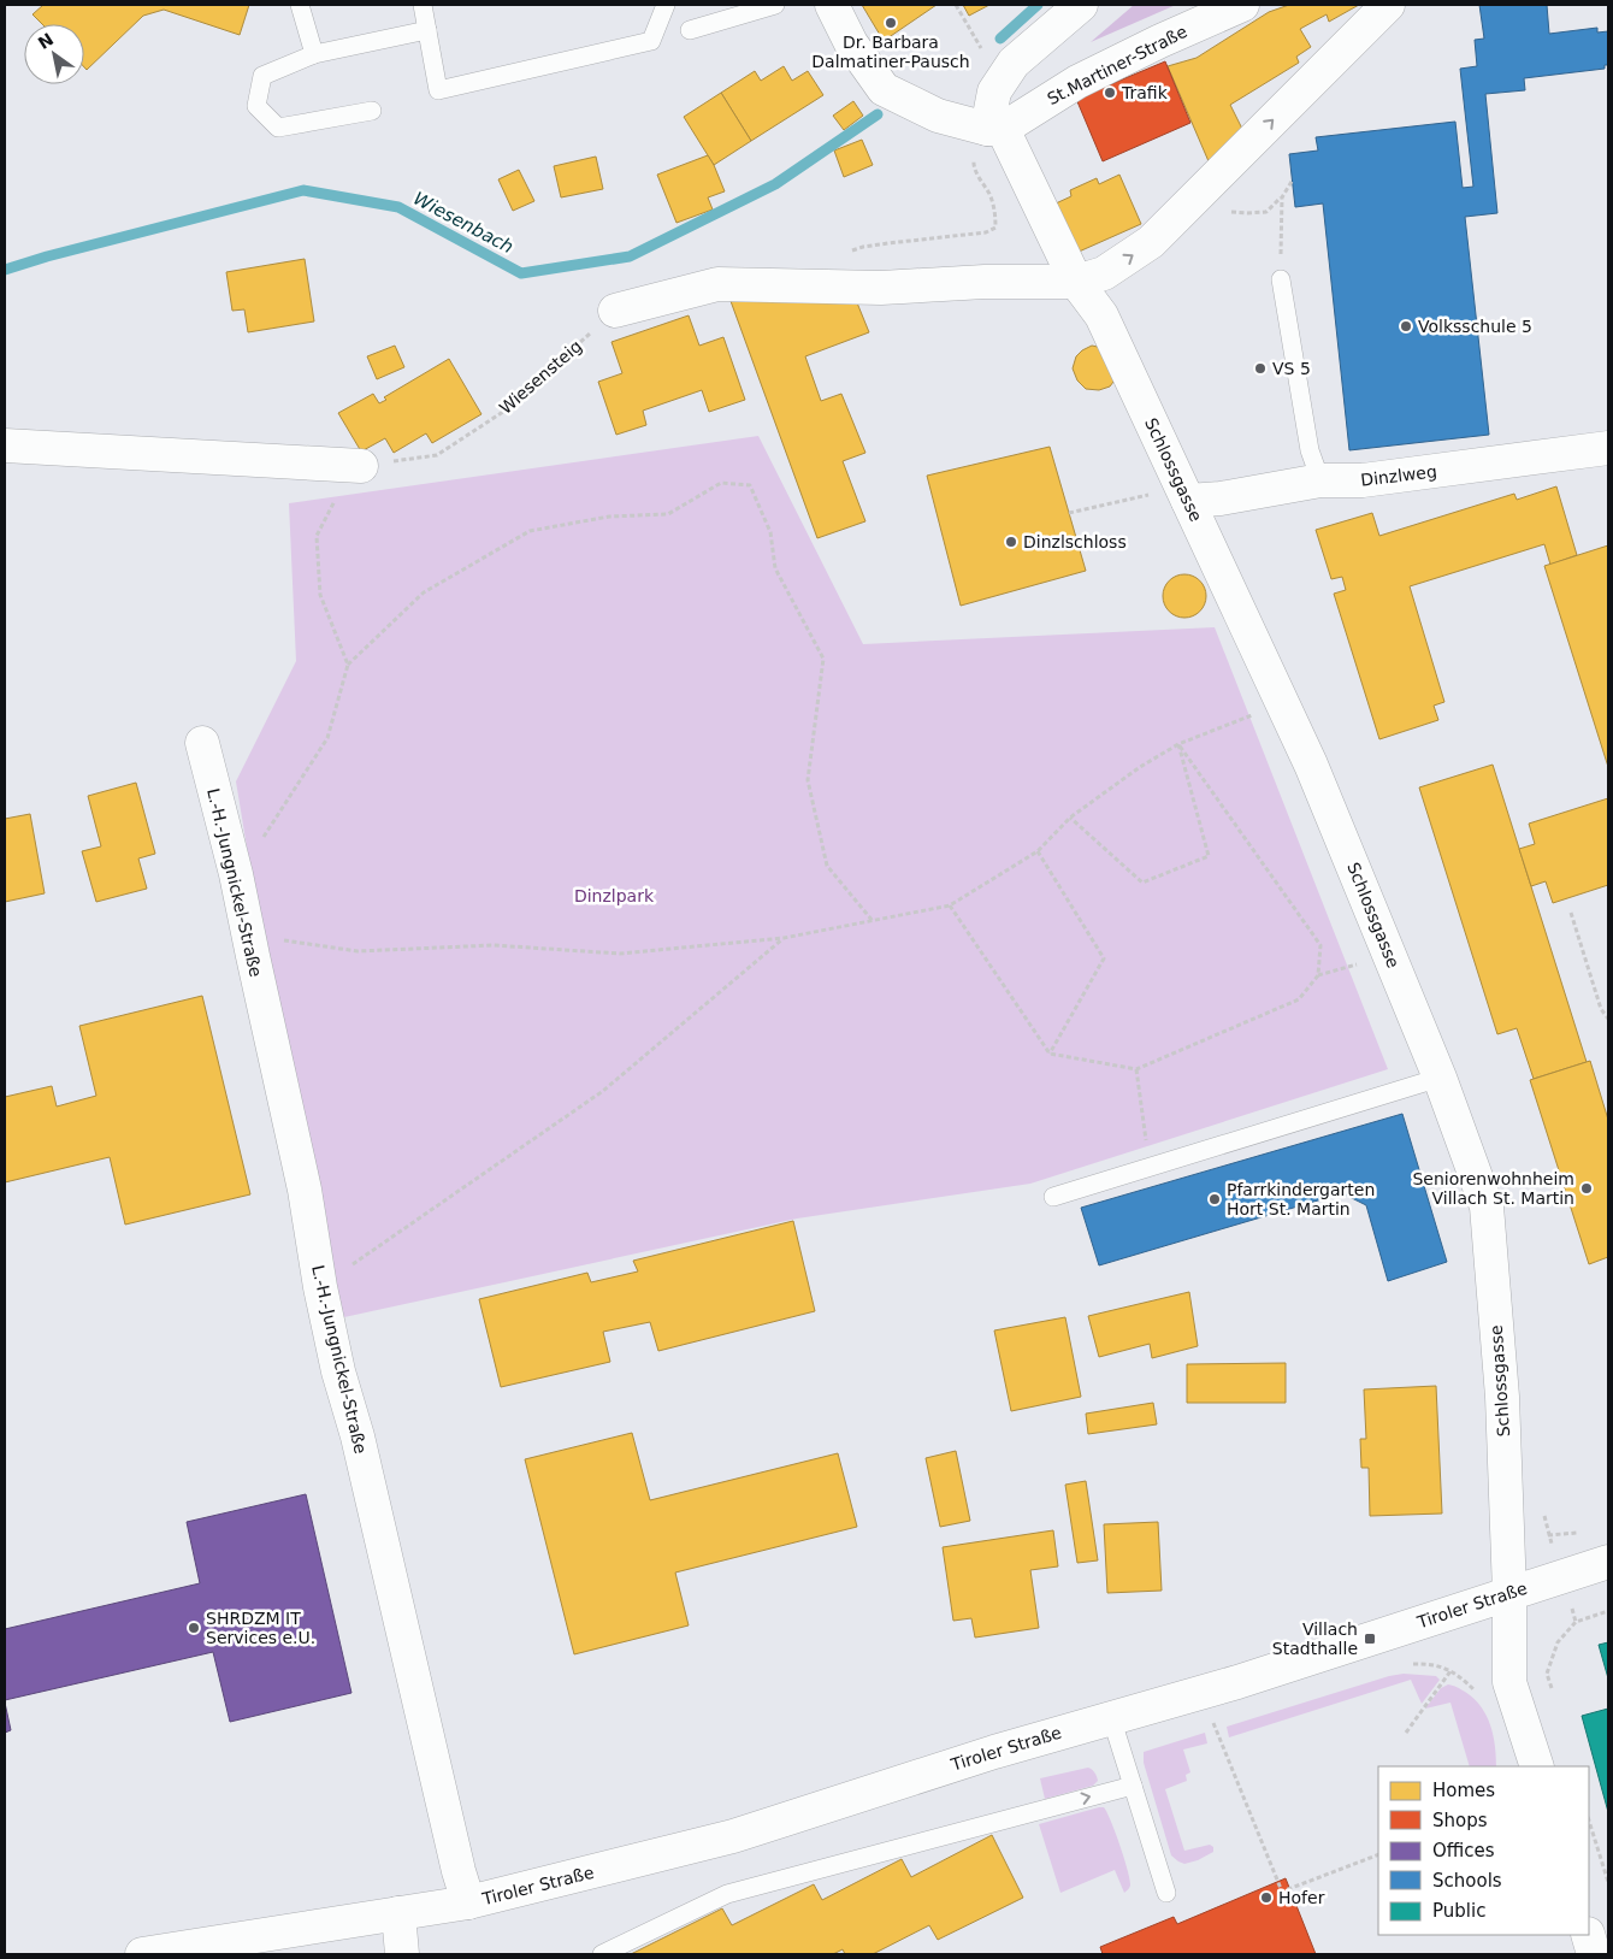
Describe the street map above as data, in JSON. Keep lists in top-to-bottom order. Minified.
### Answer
{"streets":{"street":["St.Martiner-Straße","Schlossgasse","Dinzlweg","L.-H.-Jungnickel-Straße","Tiroler Straße"],"path":["Wiesensteig"]},"crossings":[["St.Martiner-Straße","Schlossgasse"],["Schlossgasse","Dinzlweg"],["Schlossgasse","Tiroler Straße"],["L.-H.-Jungnickel-Straße","Tiroler Straße"]],"water":["Wiesenbach"],"parks":["Dinzlpark"],"places":{"other":["Dr. Barbara Dalmatiner-Pausch","Trafik","Volksschule 5","VS 5","Dinzlschloss","Seniorenwohnheim Villach St. Martin","Pfarrkindergarten Hort St. Martin","SHRDZM IT Services e.U.","Hofer"],"transit":["Villach Stadthalle"]},"legend":["Homes","Shops","Offices","Schools","Public"],"north":"top left"}
